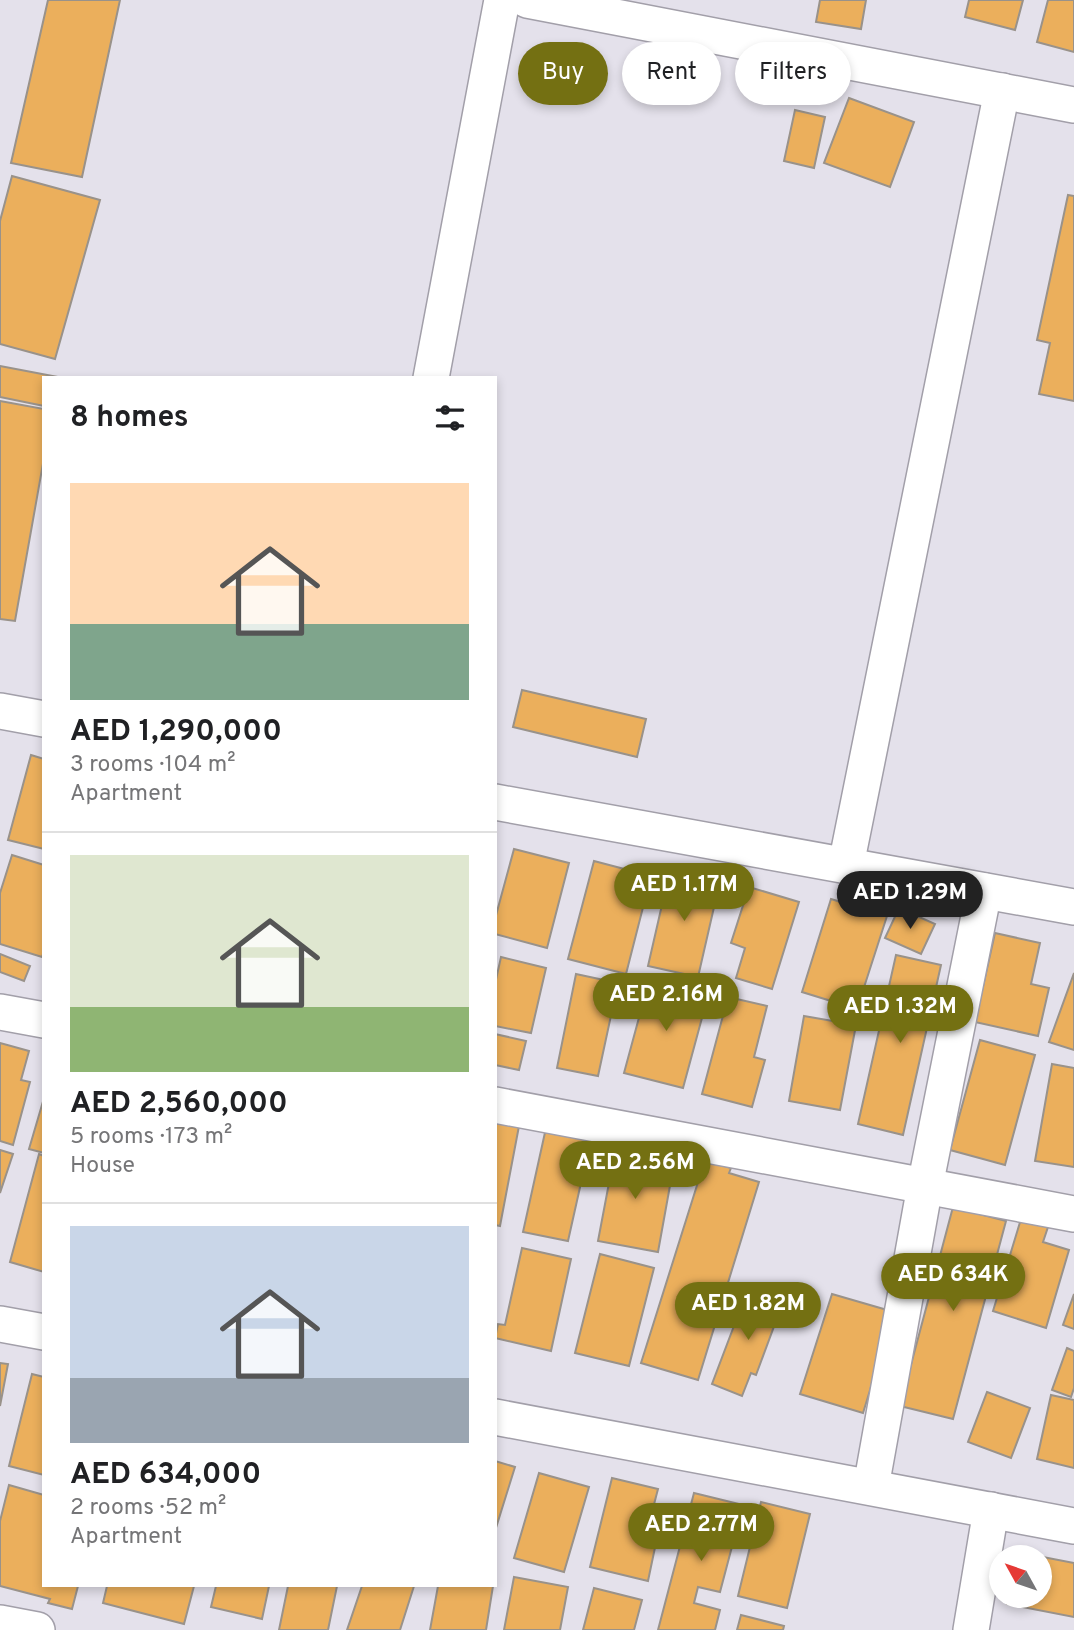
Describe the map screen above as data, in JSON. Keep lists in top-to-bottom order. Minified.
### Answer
{"north":"top left","page":{"chip":["Buy","Rent","Filters"],"heading":"8 homes","list":[{"name":"AED 1,290,000","note":"3 rooms · 104 m² · Apartment"},{"name":"AED 2,560,000","note":"5 rooms · 173 m² · House"},{"name":"AED 634,000","note":"2 rooms · 52 m² · Apartment"}],"price":["AED 1.17M","AED 1.29M","AED 2.16M","AED 1.32M","AED 2.56M","AED 634K","AED 1.82M","AED 2.77M"]}}
